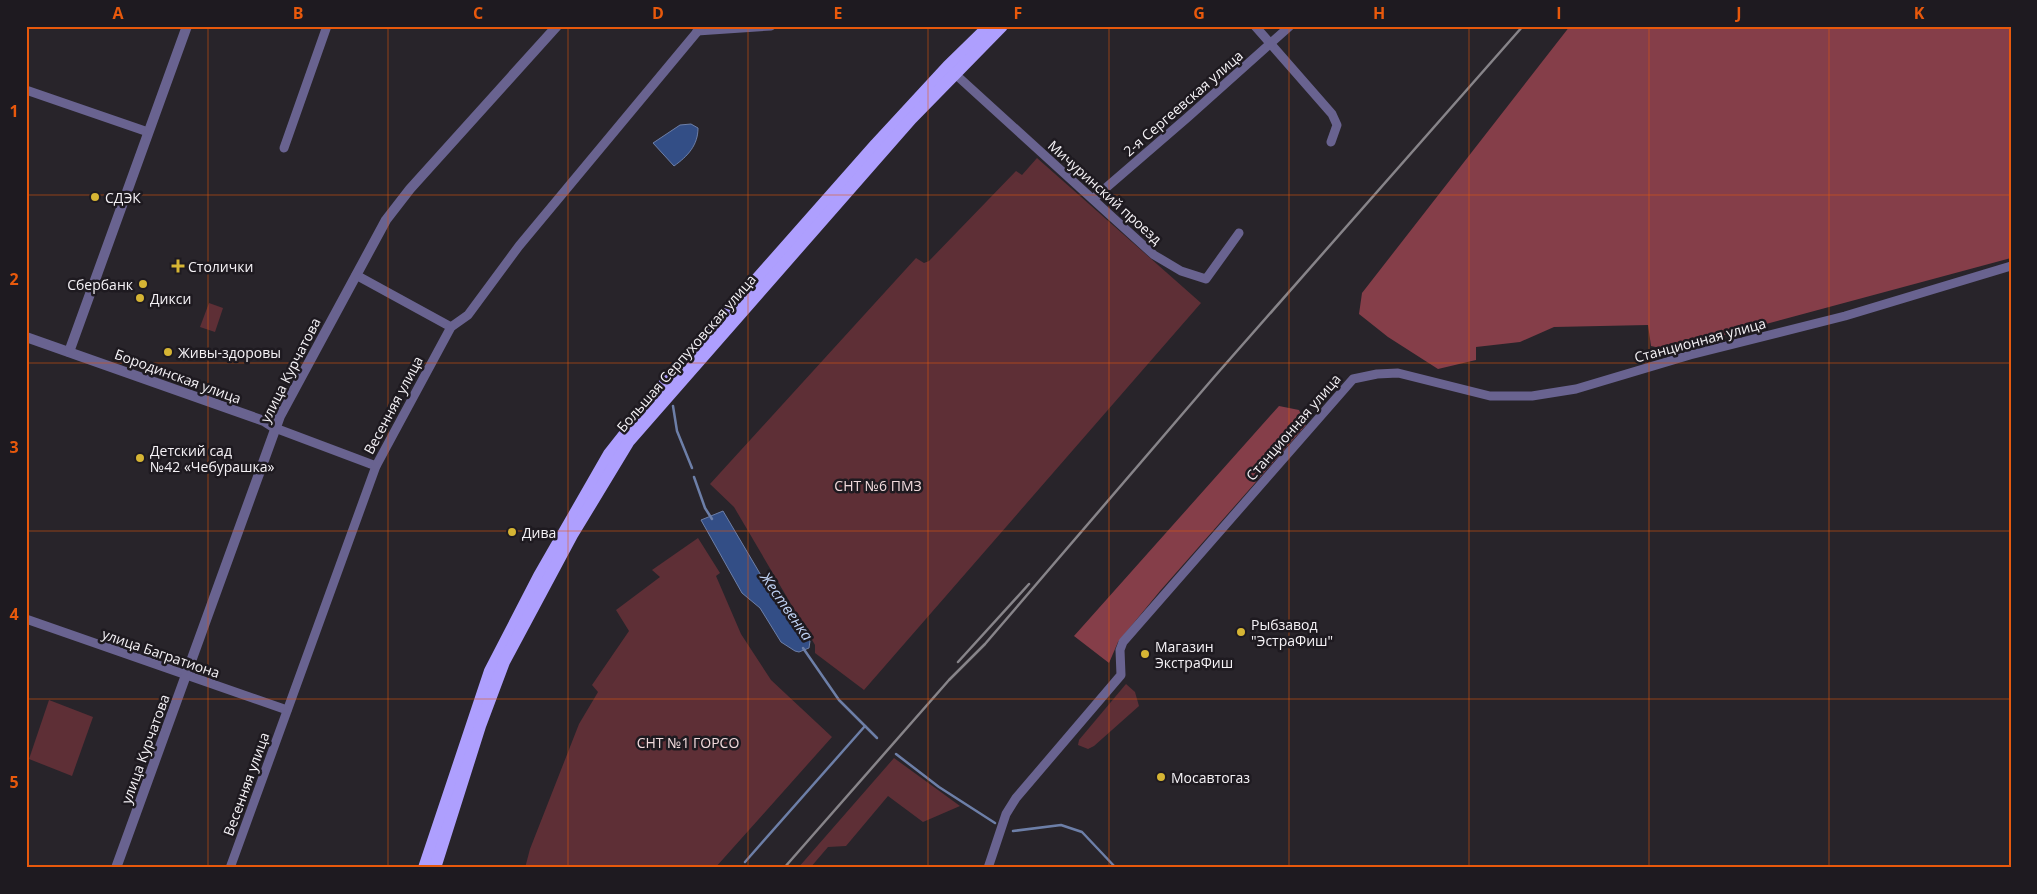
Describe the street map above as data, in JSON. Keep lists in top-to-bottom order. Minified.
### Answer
{"streets":{"main road":["Большая Серпуховская улица"],"street":["2-я Сергеевская улица","Мичуринский проезд","Станционная улица","улица Курчатова","Бородинская улица","Весенняя улица","улица Багратиона"]},"crossings":[["2-я Сергеевская улица","Мичуринский проезд"],["Мичуринский проезд","Большая Серпуховская улица"],["улица Курчатова","Бородинская улица"],["улица Курчатова","улица Багратиона"],["Бородинская улица","Весенняя улица"],["Весенняя улица","улица Багратиона"]],"water":["Жественка"],"parks":["СНТ №6 ПМЗ","СНТ №1 ГОРСО"],"places":{"other":["СДЭК","Сбербанк","Дикси","Живы-здоровы","Детский сад №42 «Чебурашка»","Дива","Рыбзавод \"ЭстраФиш\"","Магазин ЭкстраФиш","Мосавтогаз"],"health":["Столички"]},"grid":{"columns":["A","B","C","D","E","F","G","H","I","J","K"],"rows":["1","2","3","4","5"]}}
